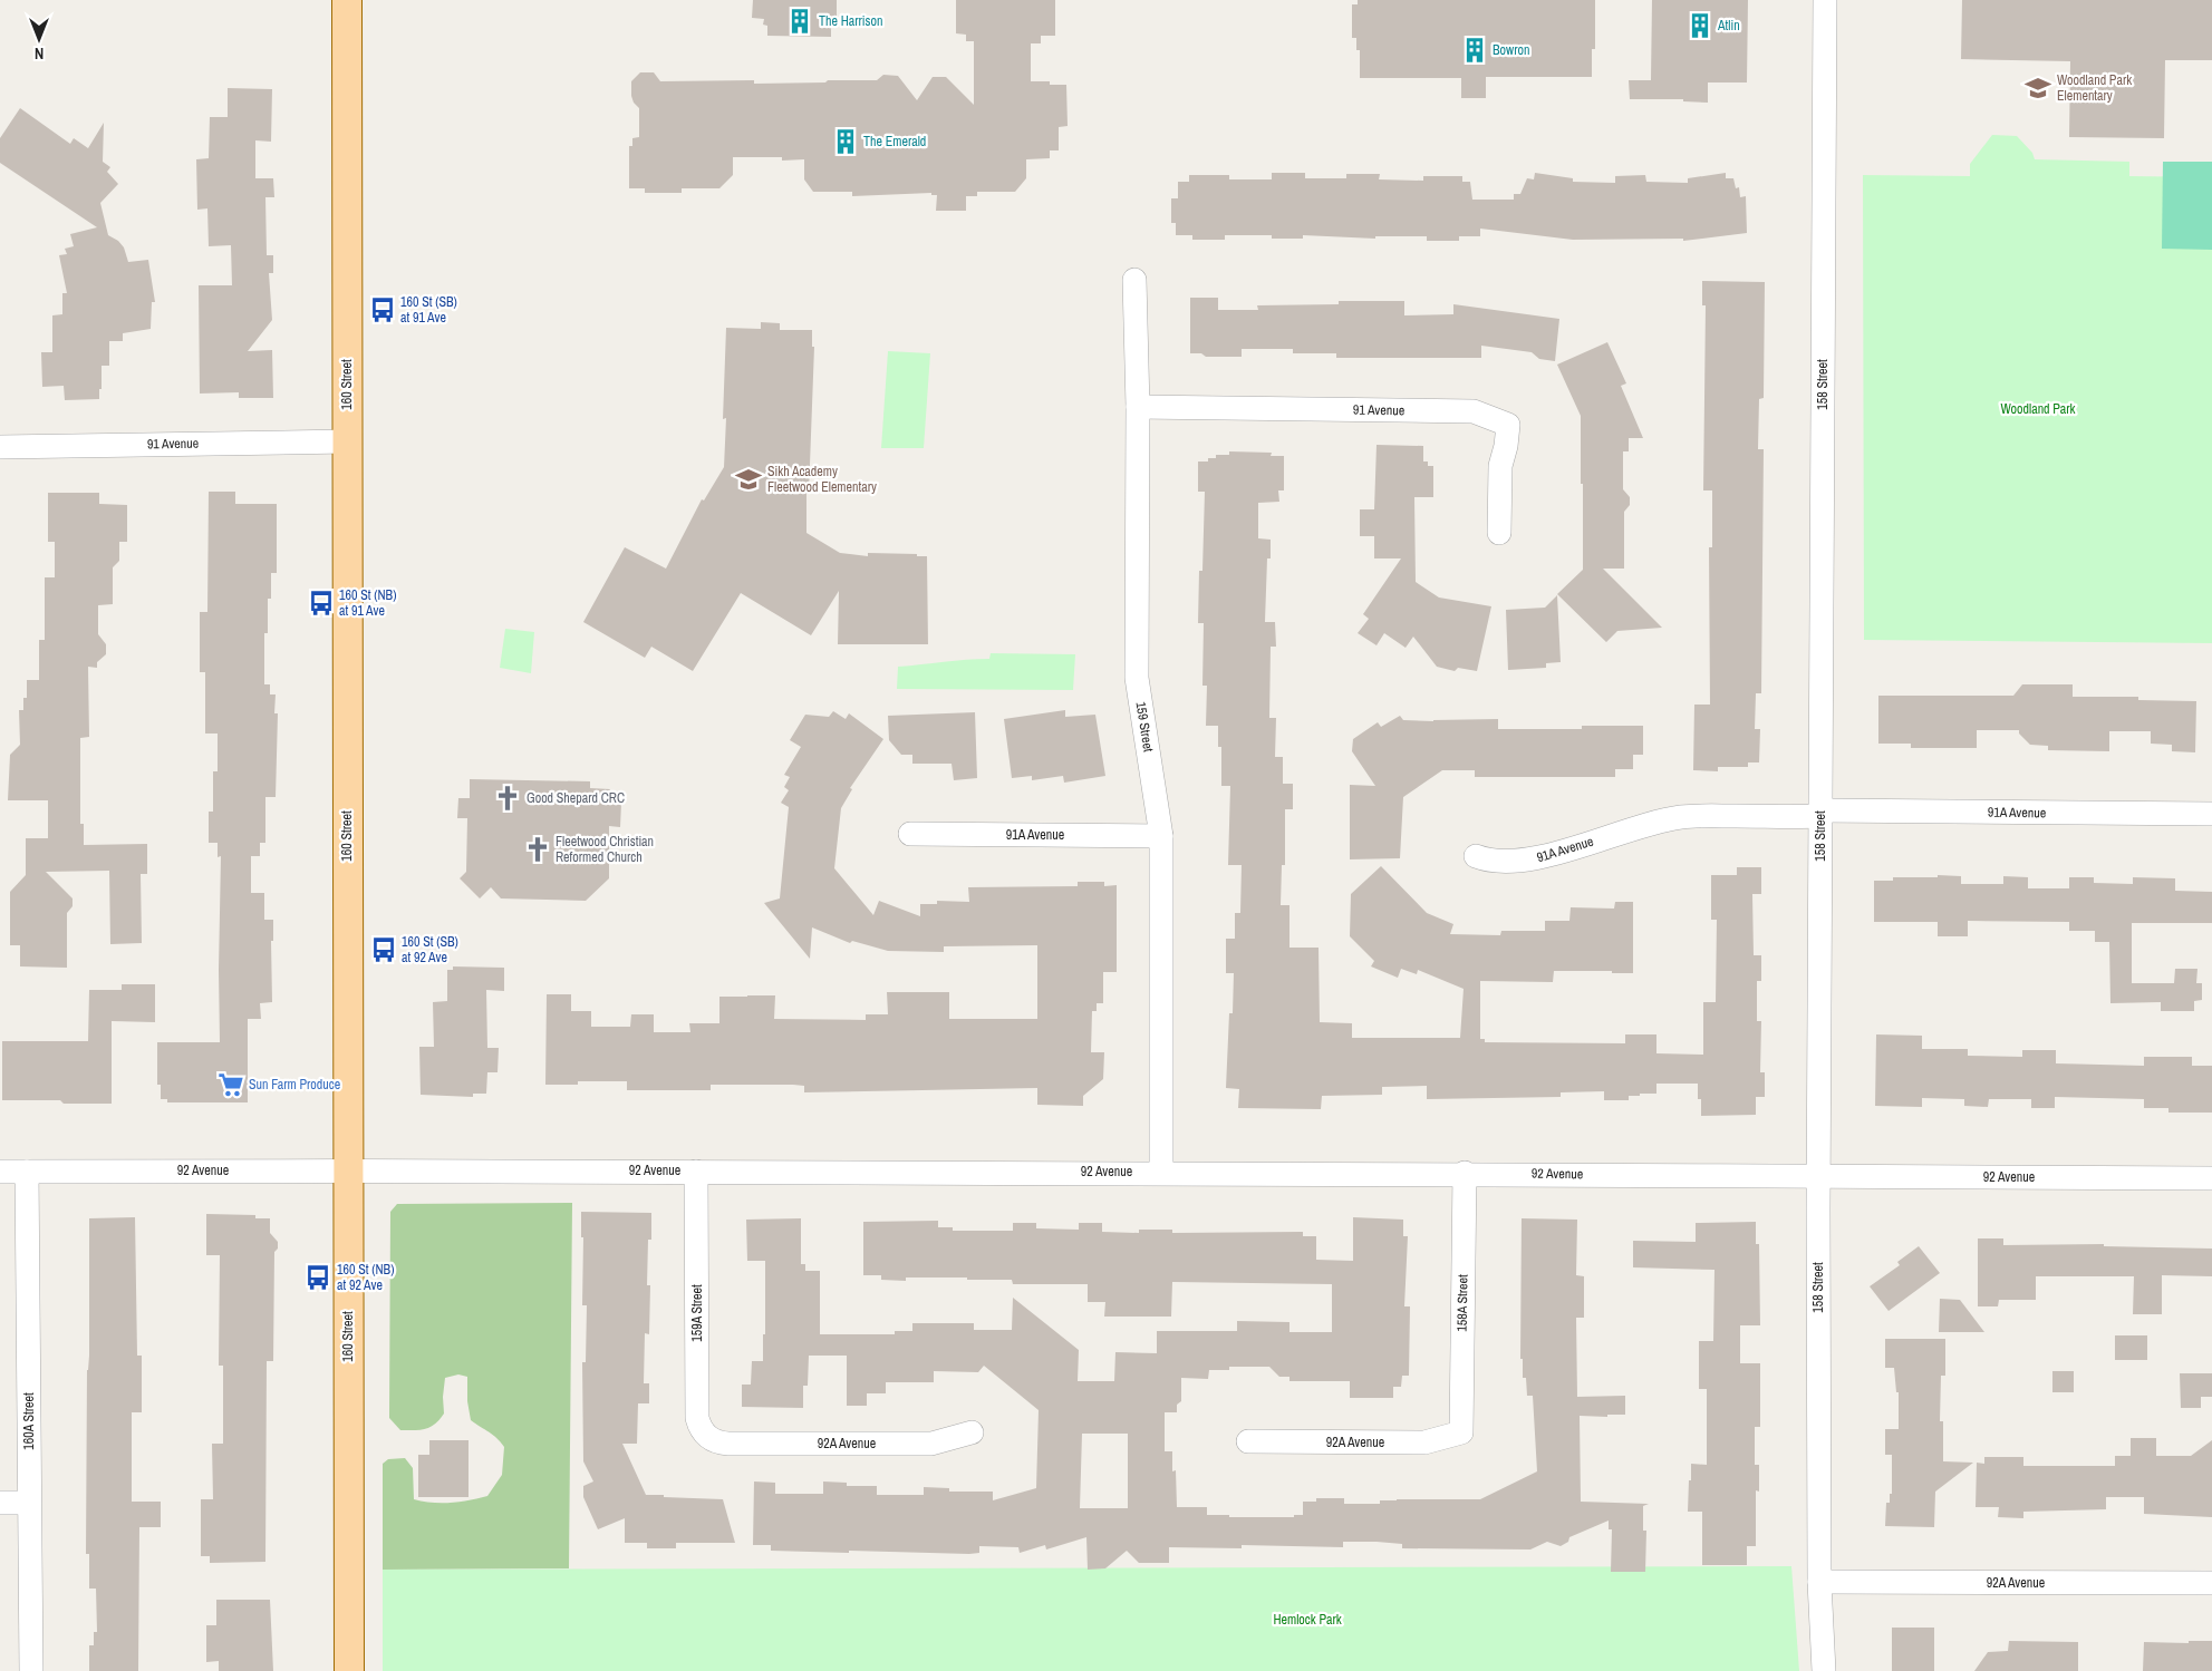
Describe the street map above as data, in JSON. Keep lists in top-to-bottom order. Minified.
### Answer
{"streets":{"main road":["160 Street"],"street":["158 Street","91 Avenue","159 Street","91A Avenue","92 Avenue","158A Street","159A Street","160A Street","92A Avenue"]},"crossings":[["160 Street","91 Avenue"],["160 Street","92 Avenue"],["158 Street","91A Avenue"],["158 Street","92 Avenue"],["158 Street","92A Avenue"],["91 Avenue","159 Street"],["159 Street","91A Avenue"],["159 Street","92 Avenue"],["92 Avenue","158A Street"],["92 Avenue","159A Street"],["92 Avenue","160A Street"],["158A Street","92A Avenue"],["159A Street","92A Avenue"]],"parks":["Woodland Park","Hemlock Park"],"places":{"building":["The Harrison","Atlin","Bowron","The Emerald"],"school or university":["Woodland Park Elementary","Sikh Academy Fleetwood Elementary"],"bus stop":["160 St (SB) at 91 Ave","160 St (NB) at 91 Ave","160 St (SB) at 92 Ave","160 St (NB) at 92 Ave"],"church":["Good Shepard CRC","Fleetwood Christian Reformed Church"],"supermarket":["Sun Farm Produce"]},"north":"bottom"}
